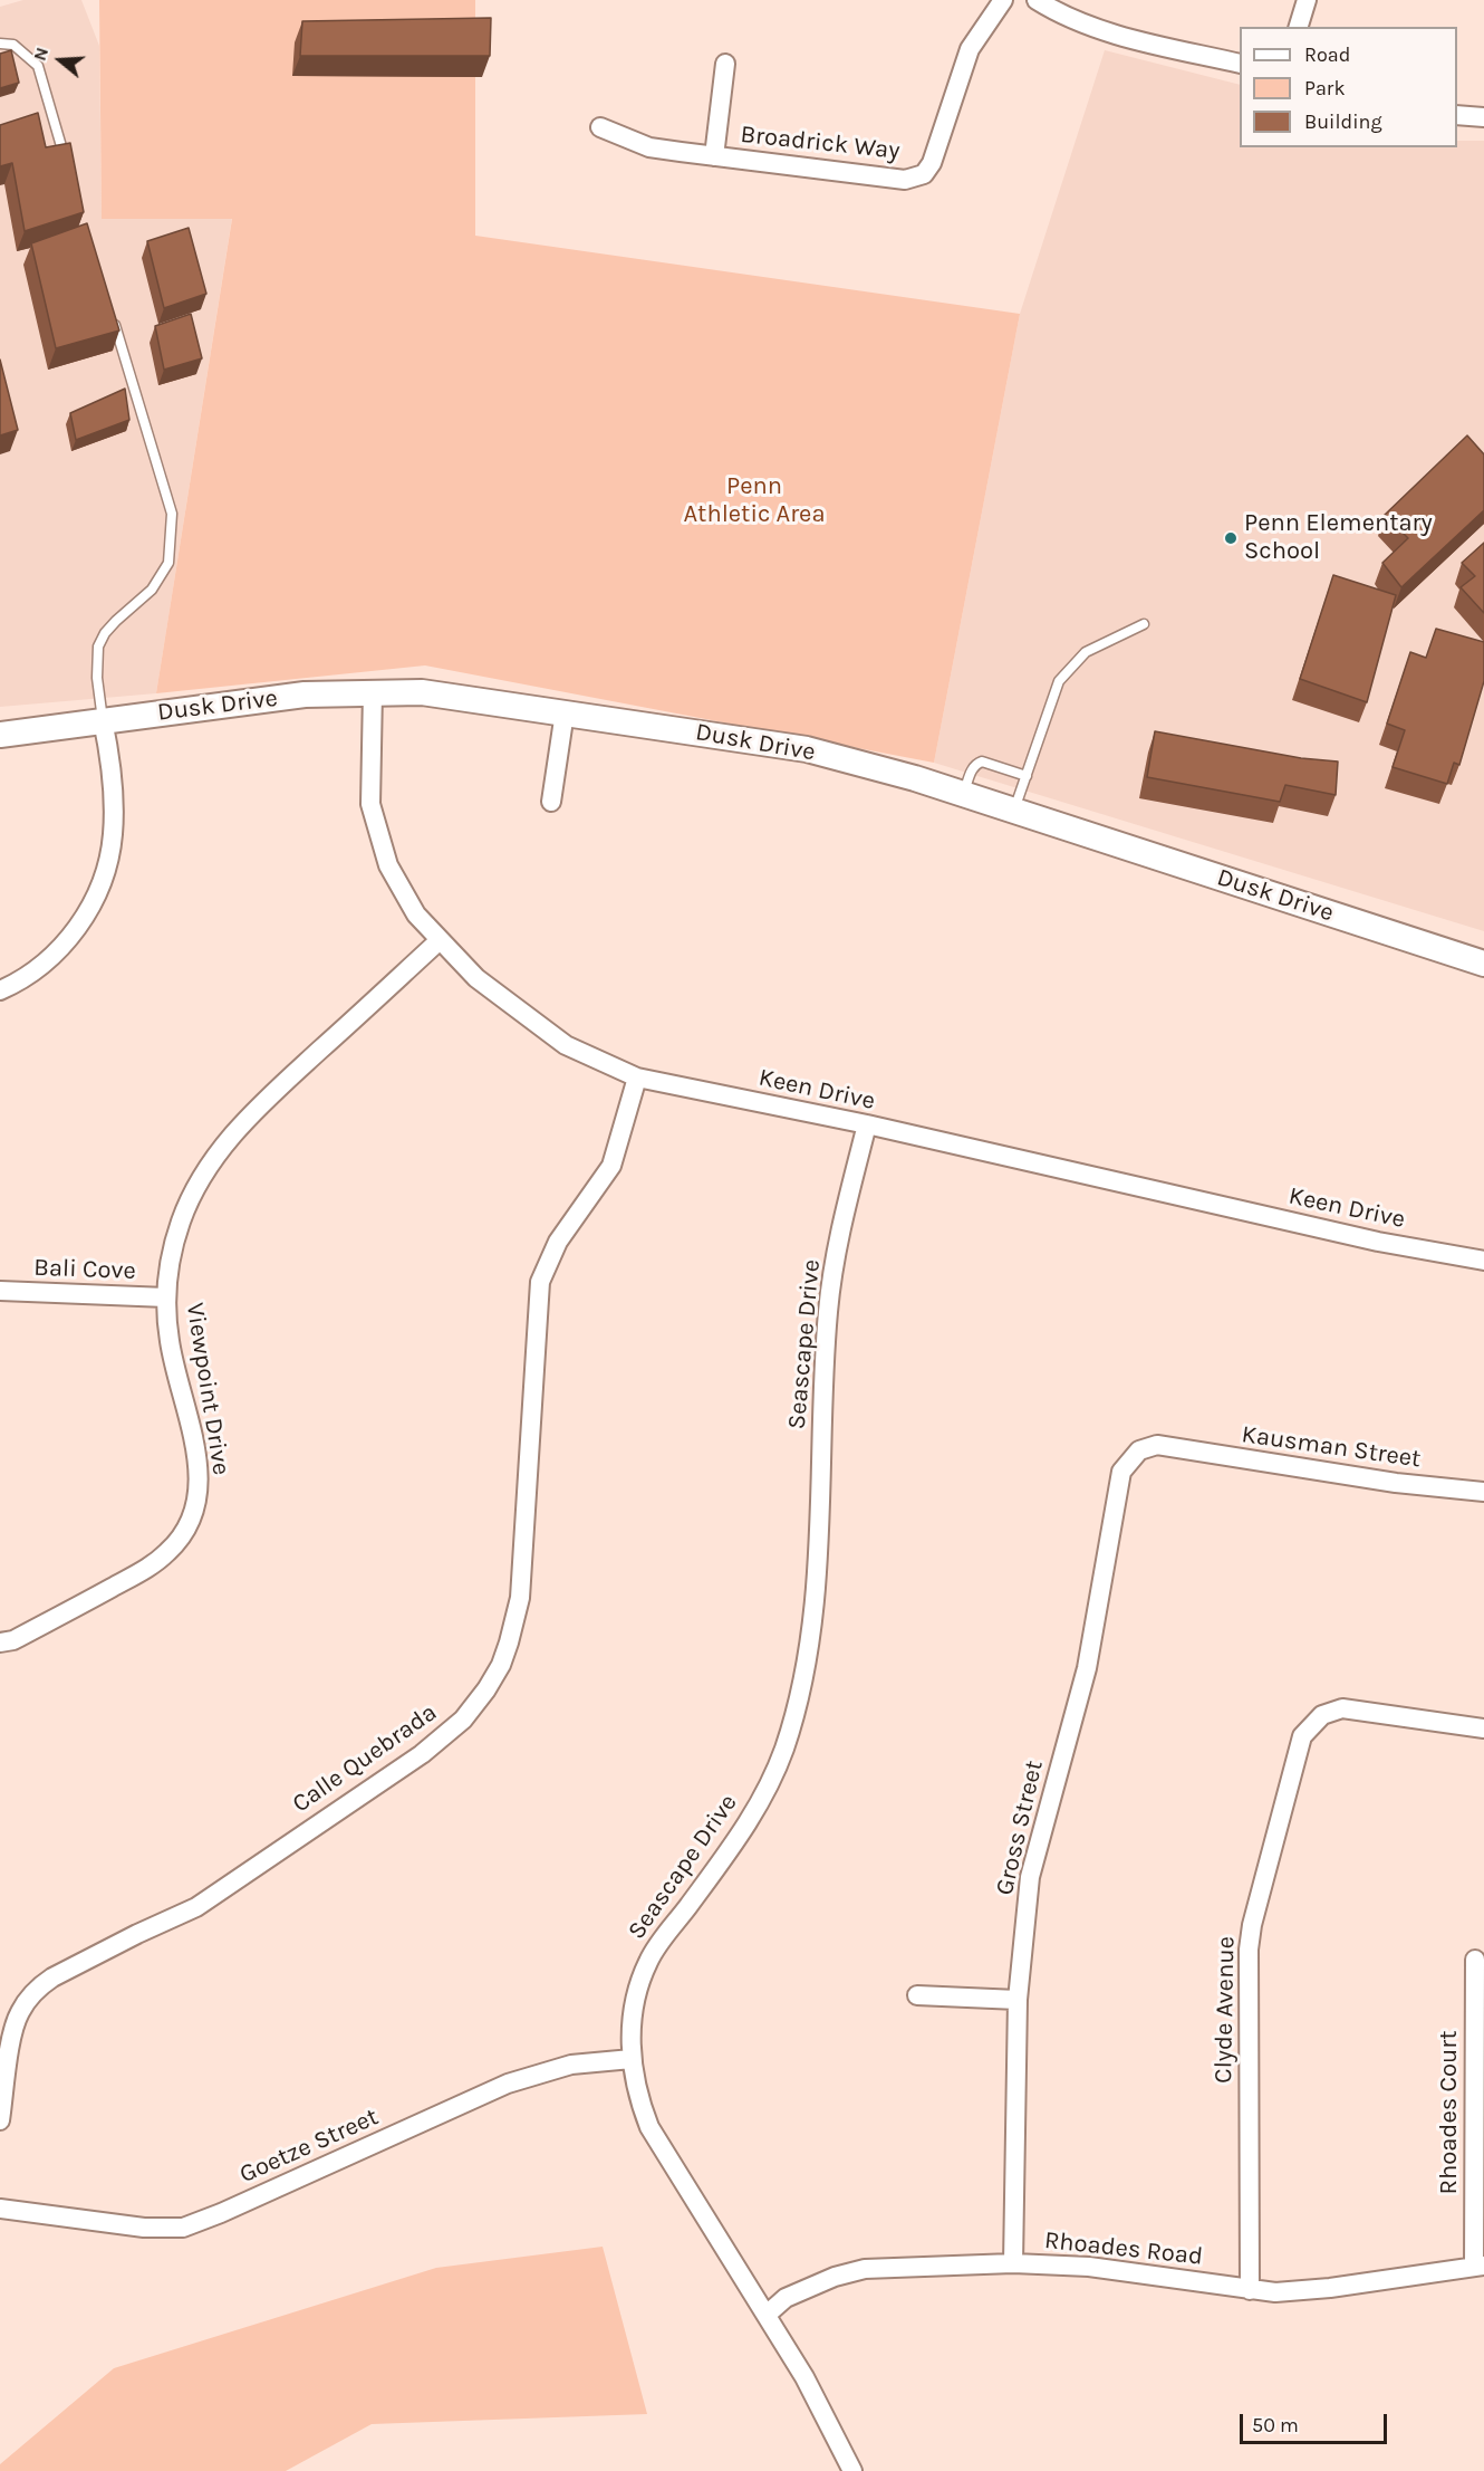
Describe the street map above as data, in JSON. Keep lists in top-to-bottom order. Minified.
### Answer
{"streets":{"street":["Broadrick Way","Dusk Drive","Keen Drive","Bali Cove","Seascape Drive","Viewpoint Drive","Kausman Street","Calle Quebrada","Gross Street","Clyde Avenue","Rhoades Court","Goetze Street","Rhoades Road"]},"crossings":[["Dusk Drive","Keen Drive"],["Keen Drive","Seascape Drive"],["Keen Drive","Viewpoint Drive"],["Keen Drive","Calle Quebrada"],["Bali Cove","Viewpoint Drive"],["Seascape Drive","Goetze Street"],["Seascape Drive","Rhoades Road"],["Kausman Street","Gross Street"],["Gross Street","Rhoades Road"],["Clyde Avenue","Rhoades Road"],["Rhoades Court","Rhoades Road"]],"parks":["Penn Athletic Area"],"places":["Penn Elementary School"],"legend":["Road","Park","Building"],"scale_bar":"50 m","north":"left"}
